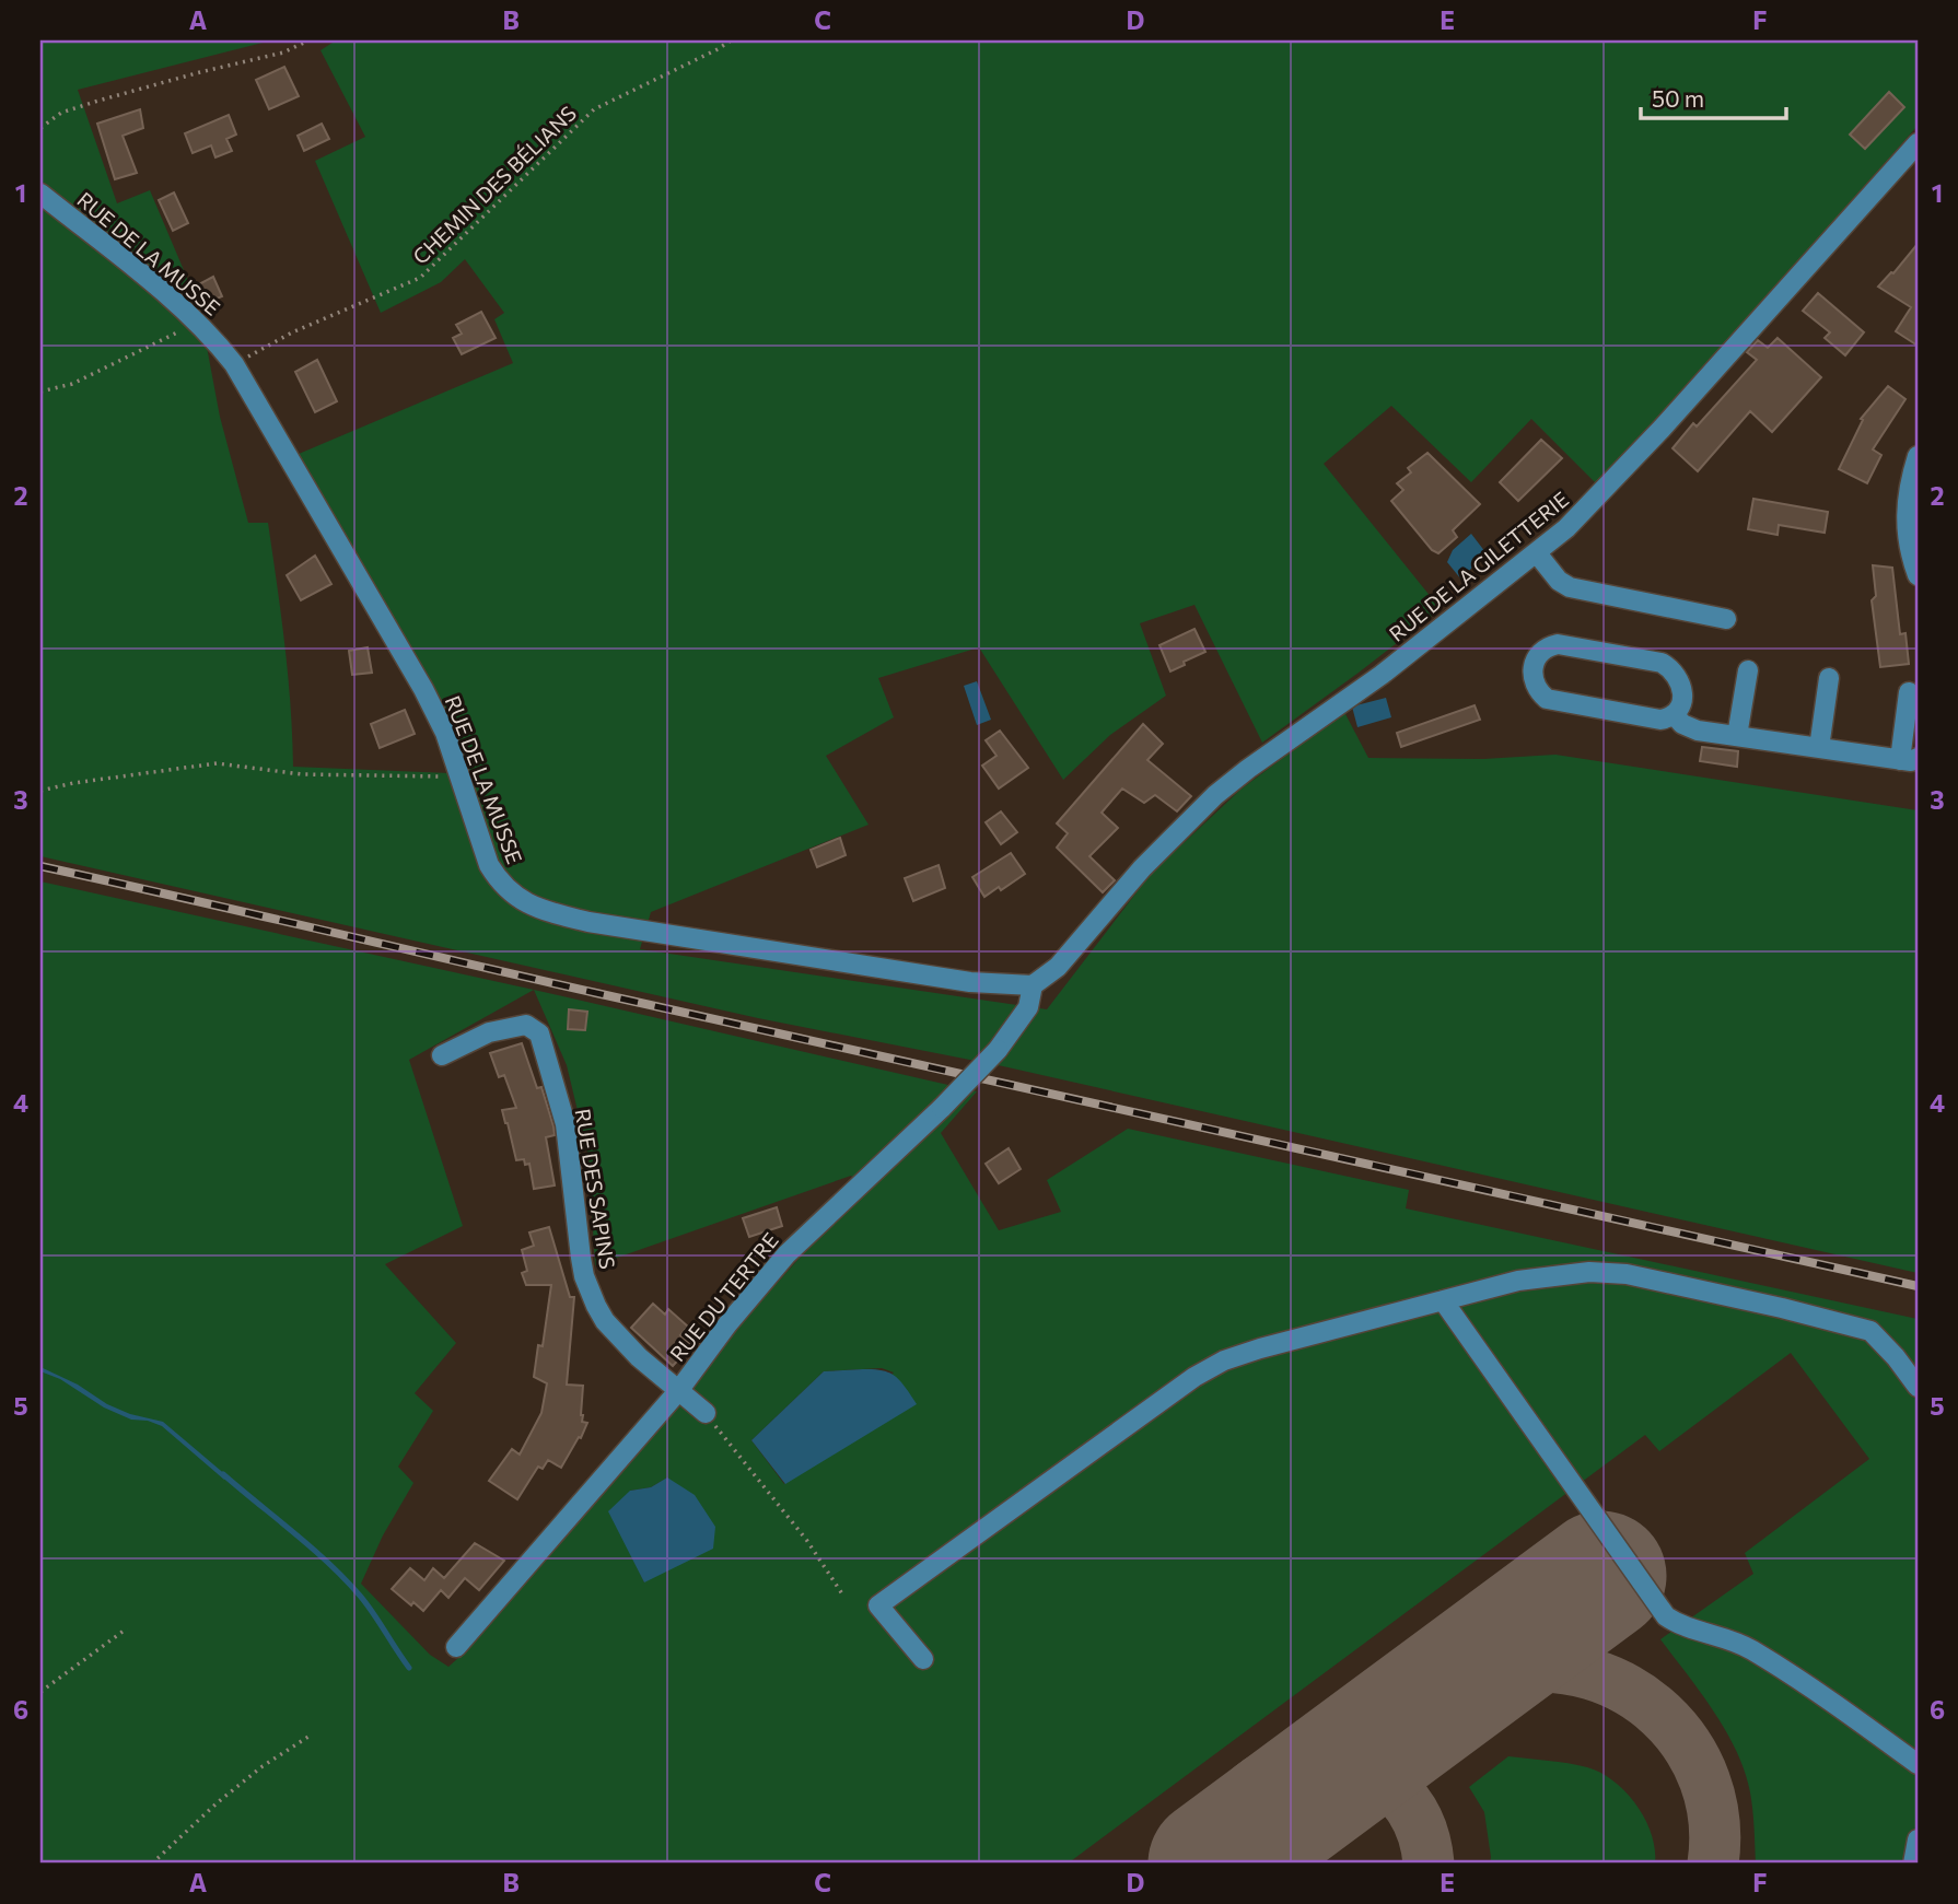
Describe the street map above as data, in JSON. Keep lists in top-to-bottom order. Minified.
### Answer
{"streets":{"street":["RUE DE LA MUSSE","RUE DE LA GILETTERIE","RUE DES SAPINS","RUE DU TERTRE"],"path":["CHEMIN DES BÉLIANS"]},"crossings":[["CHEMIN DES BÉLIANS","RUE DE LA MUSSE"],["RUE DE LA MUSSE","RUE DE LA GILETTERIE"],["RUE DE LA MUSSE","RUE DU TERTRE"],["RUE DE LA GILETTERIE","RUE DU TERTRE"],["RUE DES SAPINS","RUE DU TERTRE"]],"scale_bar":"50 m","grid":{"columns":["A","B","C","D","E","F"],"rows":["1","2","3","4","5","6"]}}
